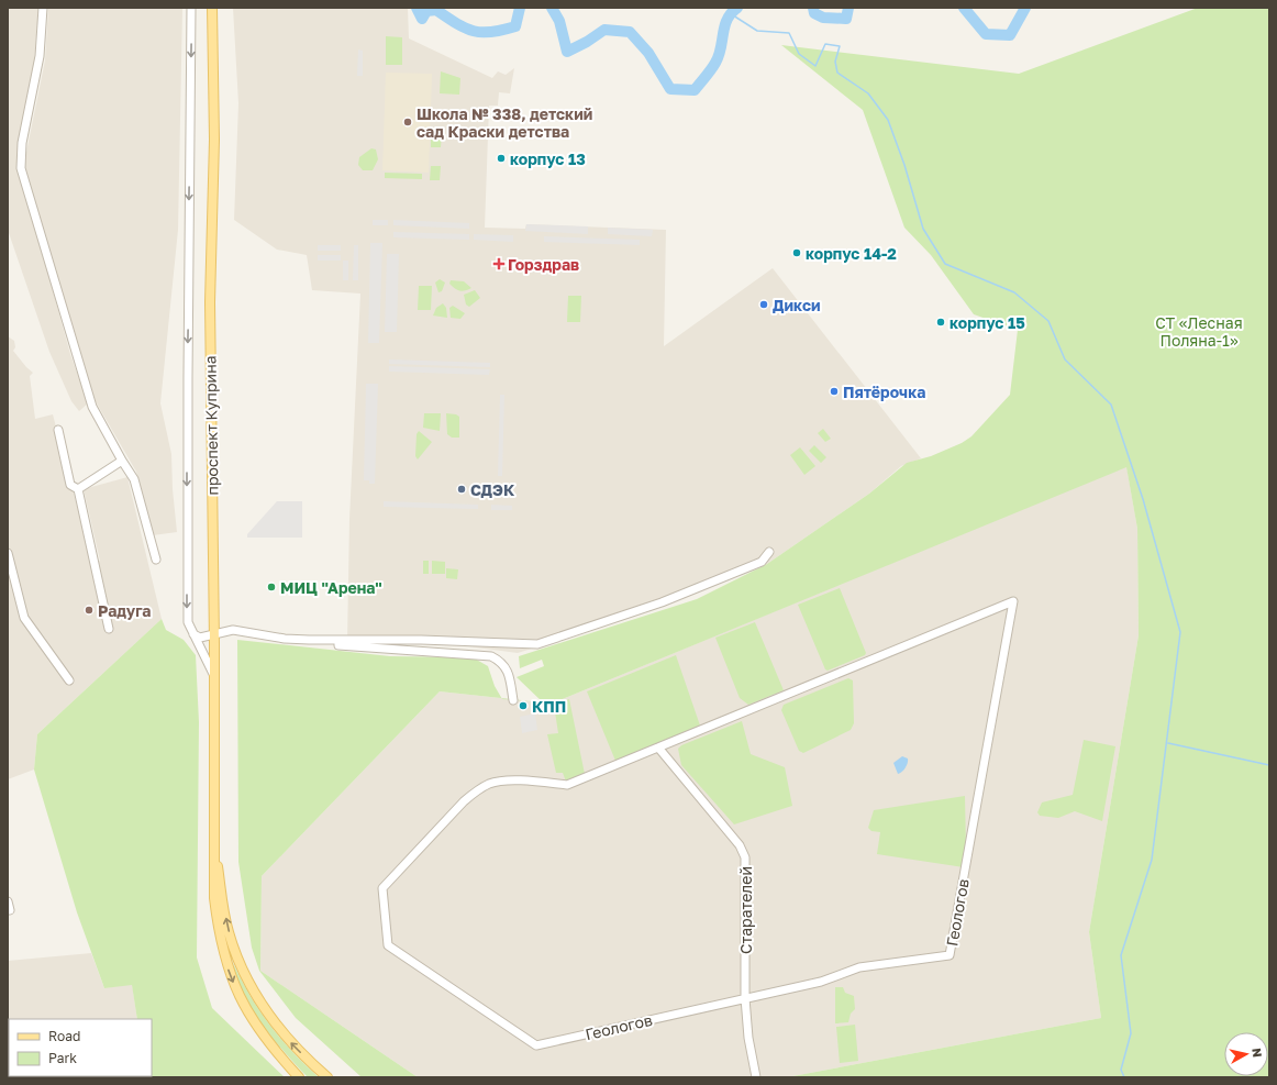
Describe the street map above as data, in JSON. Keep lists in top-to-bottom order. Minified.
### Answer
{"streets":{"main road":["проспект Куприна"],"street":["Старателей","Геологов"]},"crossings":[["Старателей","Геологов"]],"parks":["СТ «Лесная Поляна-1»"],"places":{"other":["Школа № 338, детский сад Краски детства","корпус 13","корпус 14-2","Дикси","корпус 15","Пятёрочка","СДЭК","МИЦ \"Арена\"","Радуга","КПП"],"health":["Горздрав"]},"legend":["Road","Park"],"north":"right"}
